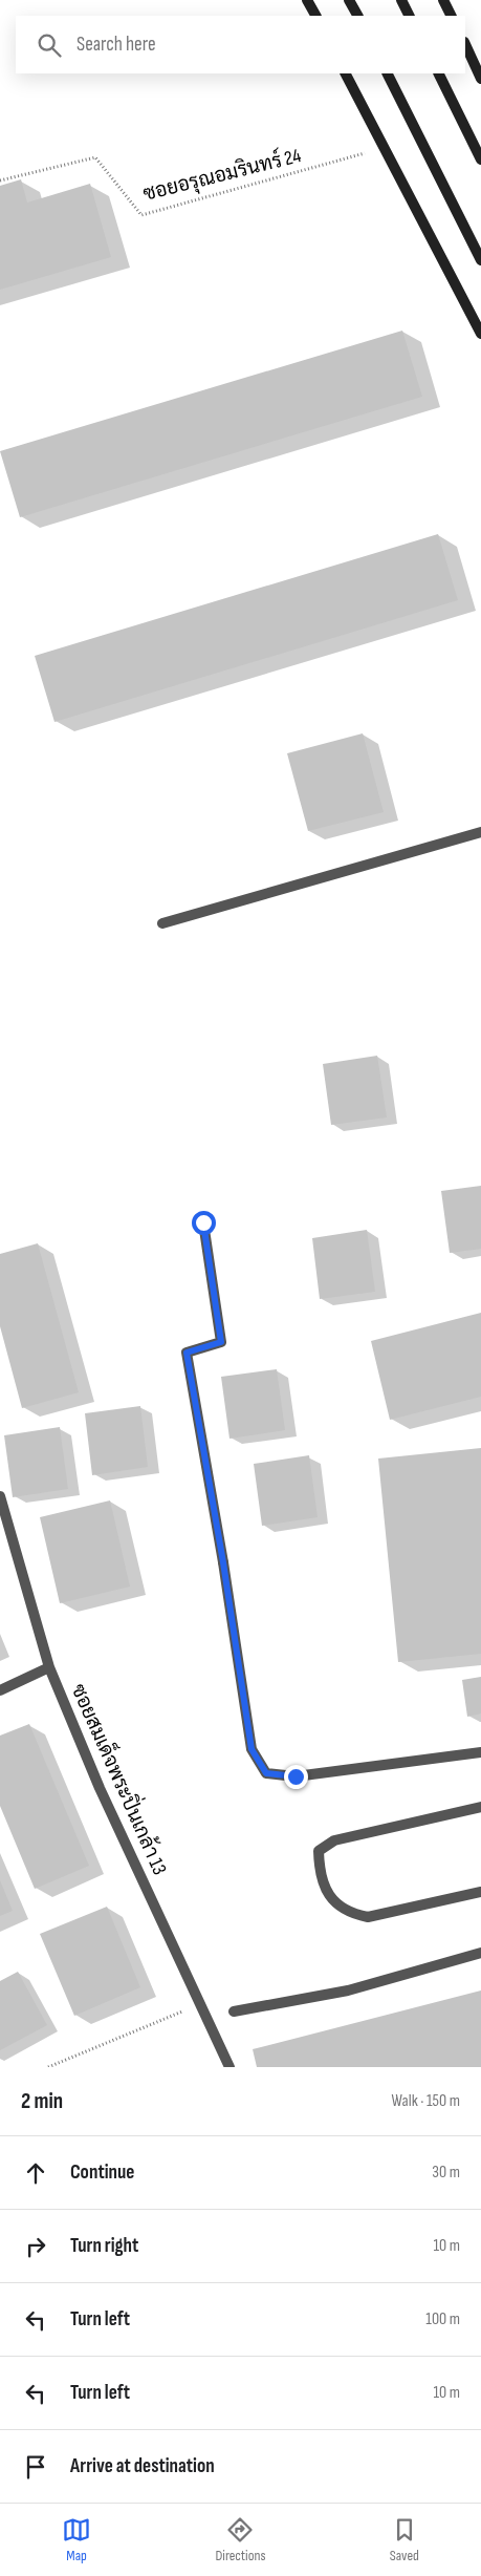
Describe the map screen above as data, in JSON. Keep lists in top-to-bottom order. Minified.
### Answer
{"streets":{"street":["ซอยสมเด็จพระปิ่นเกล้า 13"],"path":["ซอยอรุณอมรินทร์ 24"]},"page":{"search":"Search here","heading":["2 min","Walk · 150 m"],"list":[["Continue","30 m"],["Turn right","10 m"],["Turn left","100 m"],["Turn left","10 m"],"Arrive at destination"],"nav":["Map","Directions","Saved"]}}
